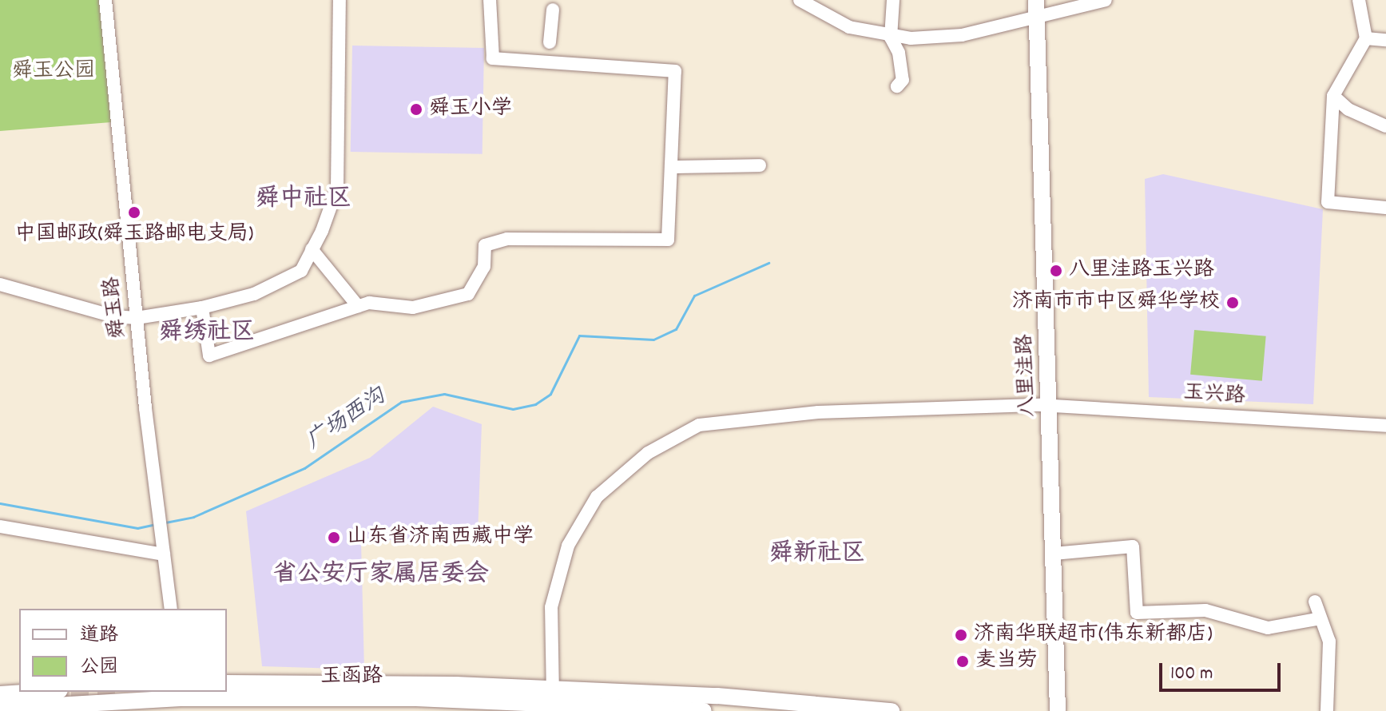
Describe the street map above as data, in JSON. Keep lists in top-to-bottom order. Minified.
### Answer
{"streets":{"main road":["八里洼路","玉函路"],"street":["舜玉路","玉兴路"]},"crossings":[["八里洼路","玉兴路"],["玉兴路","玉函路"]],"districts":["舜中社区","舜绣社区","舜新社区","省公安厅家属居委会"],"water":["广场西沟"],"parks":["舜玉公园"],"places":["舜玉小学","中国邮政(舜玉路邮电支局)","八里洼路玉兴路","济南市市中区舜华学校","山东省济南西藏中学","济南华联超市(伟东新都店)","麦当劳"],"legend":["道路","公园"],"scale_bar":"100 m"}
